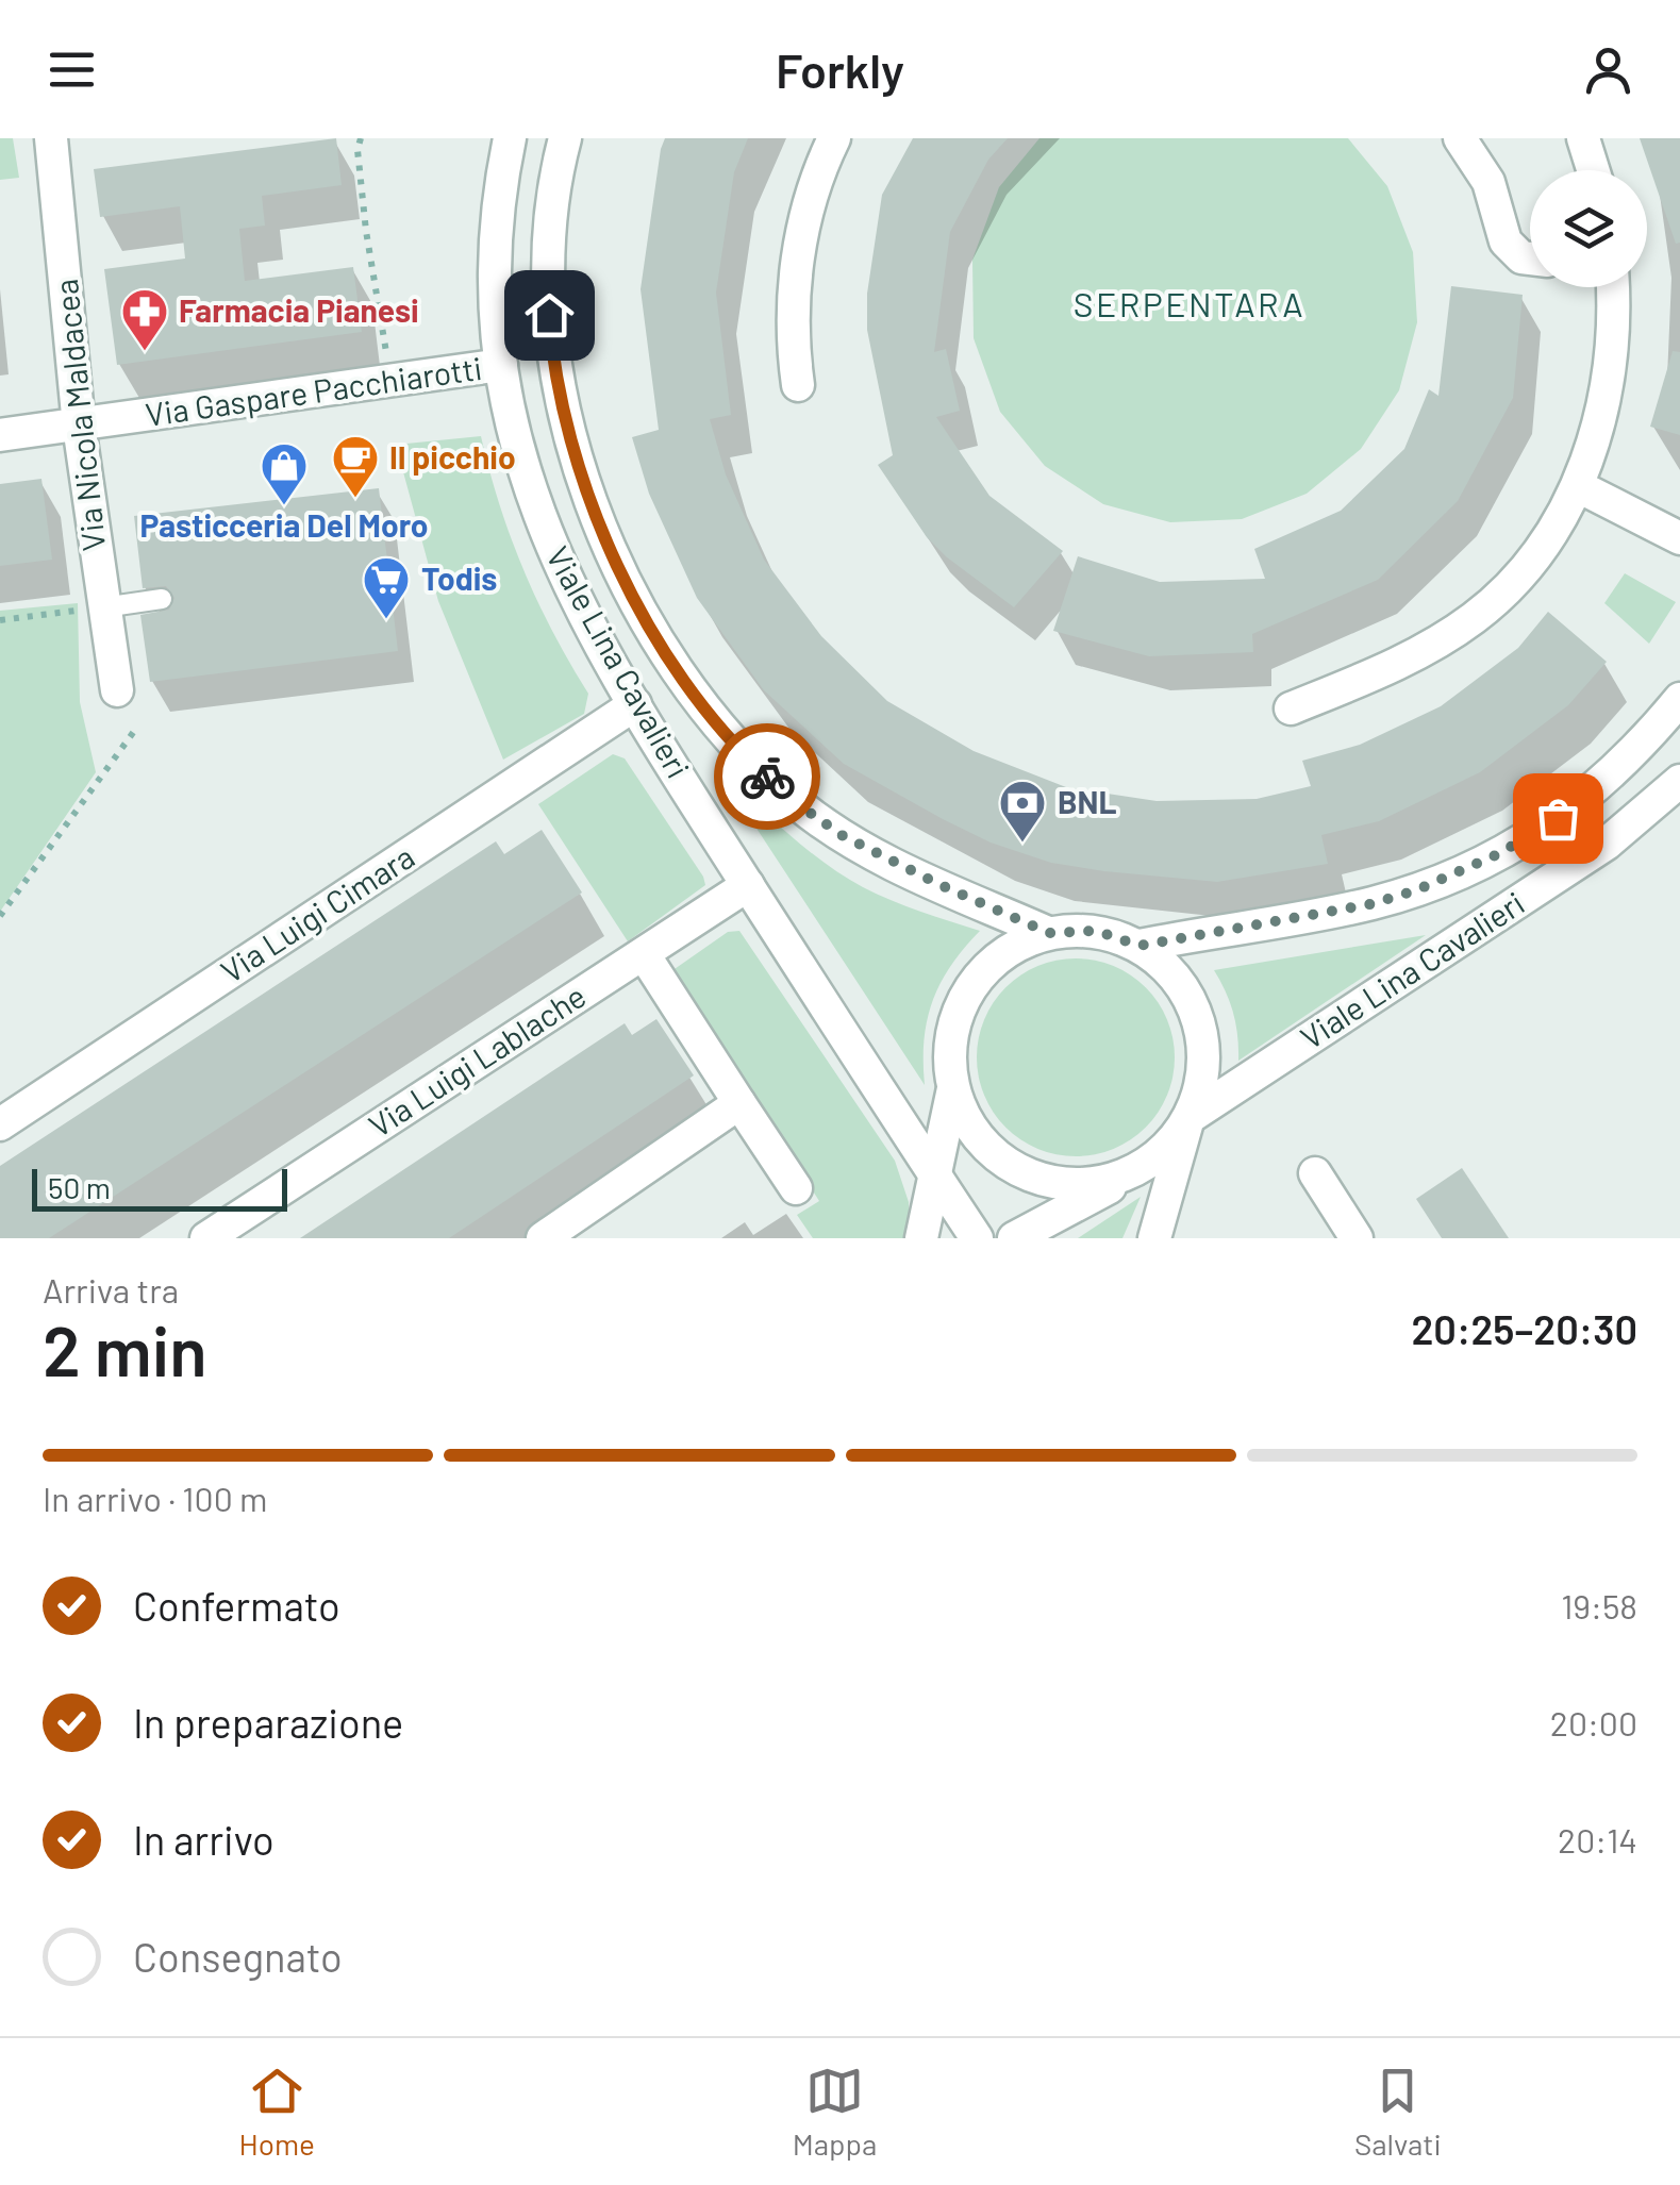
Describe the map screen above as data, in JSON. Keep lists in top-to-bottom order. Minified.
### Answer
{"streets":{"street":["Via Gaspare Pacchiarotti","Via Nicola Maldacea","Viale Lina Cavalieri","Via Luigi Cimara","Via Luigi Lablache"]},"crossings":[["Via Gaspare Pacchiarotti","Via Nicola Maldacea"],["Via Gaspare Pacchiarotti","Viale Lina Cavalieri"],["Viale Lina Cavalieri","Via Luigi Cimara"],["Viale Lina Cavalieri","Via Luigi Lablache"]],"districts":["SERPENTARA"],"places":{"pharmacy":["Farmacia Pianesi"],"cafe":["Il picchio"],"shop":["Pasticceria Del Moro"],"supermarket":["Todis"],"bank":["BNL"]},"scale_bar":"50 m","page":{"header":"Forkly","scale":"50 m","heading":["2 min","Arriva tra","20:25–20:30"],"bar":"In arrivo · 100 m","list":[["Confermato","19:58"],["In preparazione","20:00"],["In arrivo","20:14"],"Consegnato"],"tabs":["Home","Mappa","Salvati"]}}
